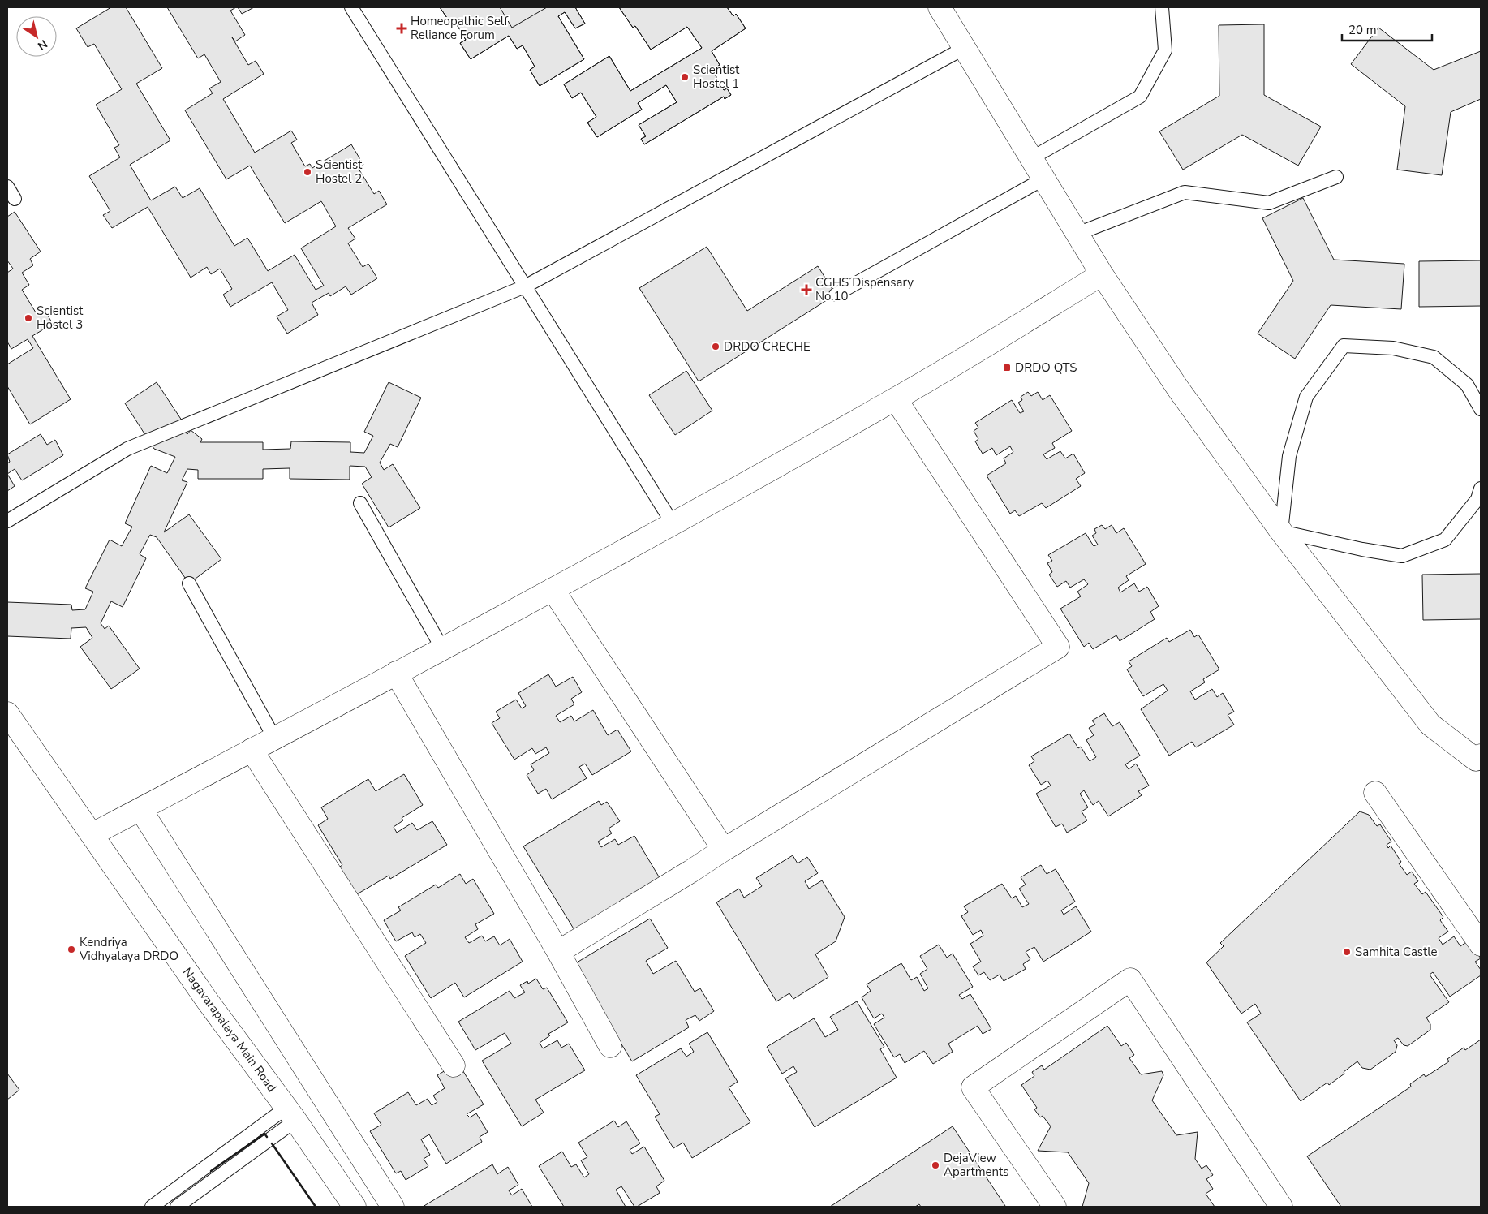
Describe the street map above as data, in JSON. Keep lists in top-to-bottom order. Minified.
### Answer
{"streets":{"street":["Nagavarapalaya Main Road"]},"places":{"health":["Homeopathic Self Reliance Forum","CGHS Dispensary No.10"],"other":["Scientist Hostel 1","Scientist Hostel 2","Scientist Hostel 3","DRDO CRECHE","Kendriya Vidhyalaya DRDO","Samhita Castle","DejaView Apartments"],"transit":["DRDO QTS"]},"scale_bar":"20 m","north":"bottom right"}
